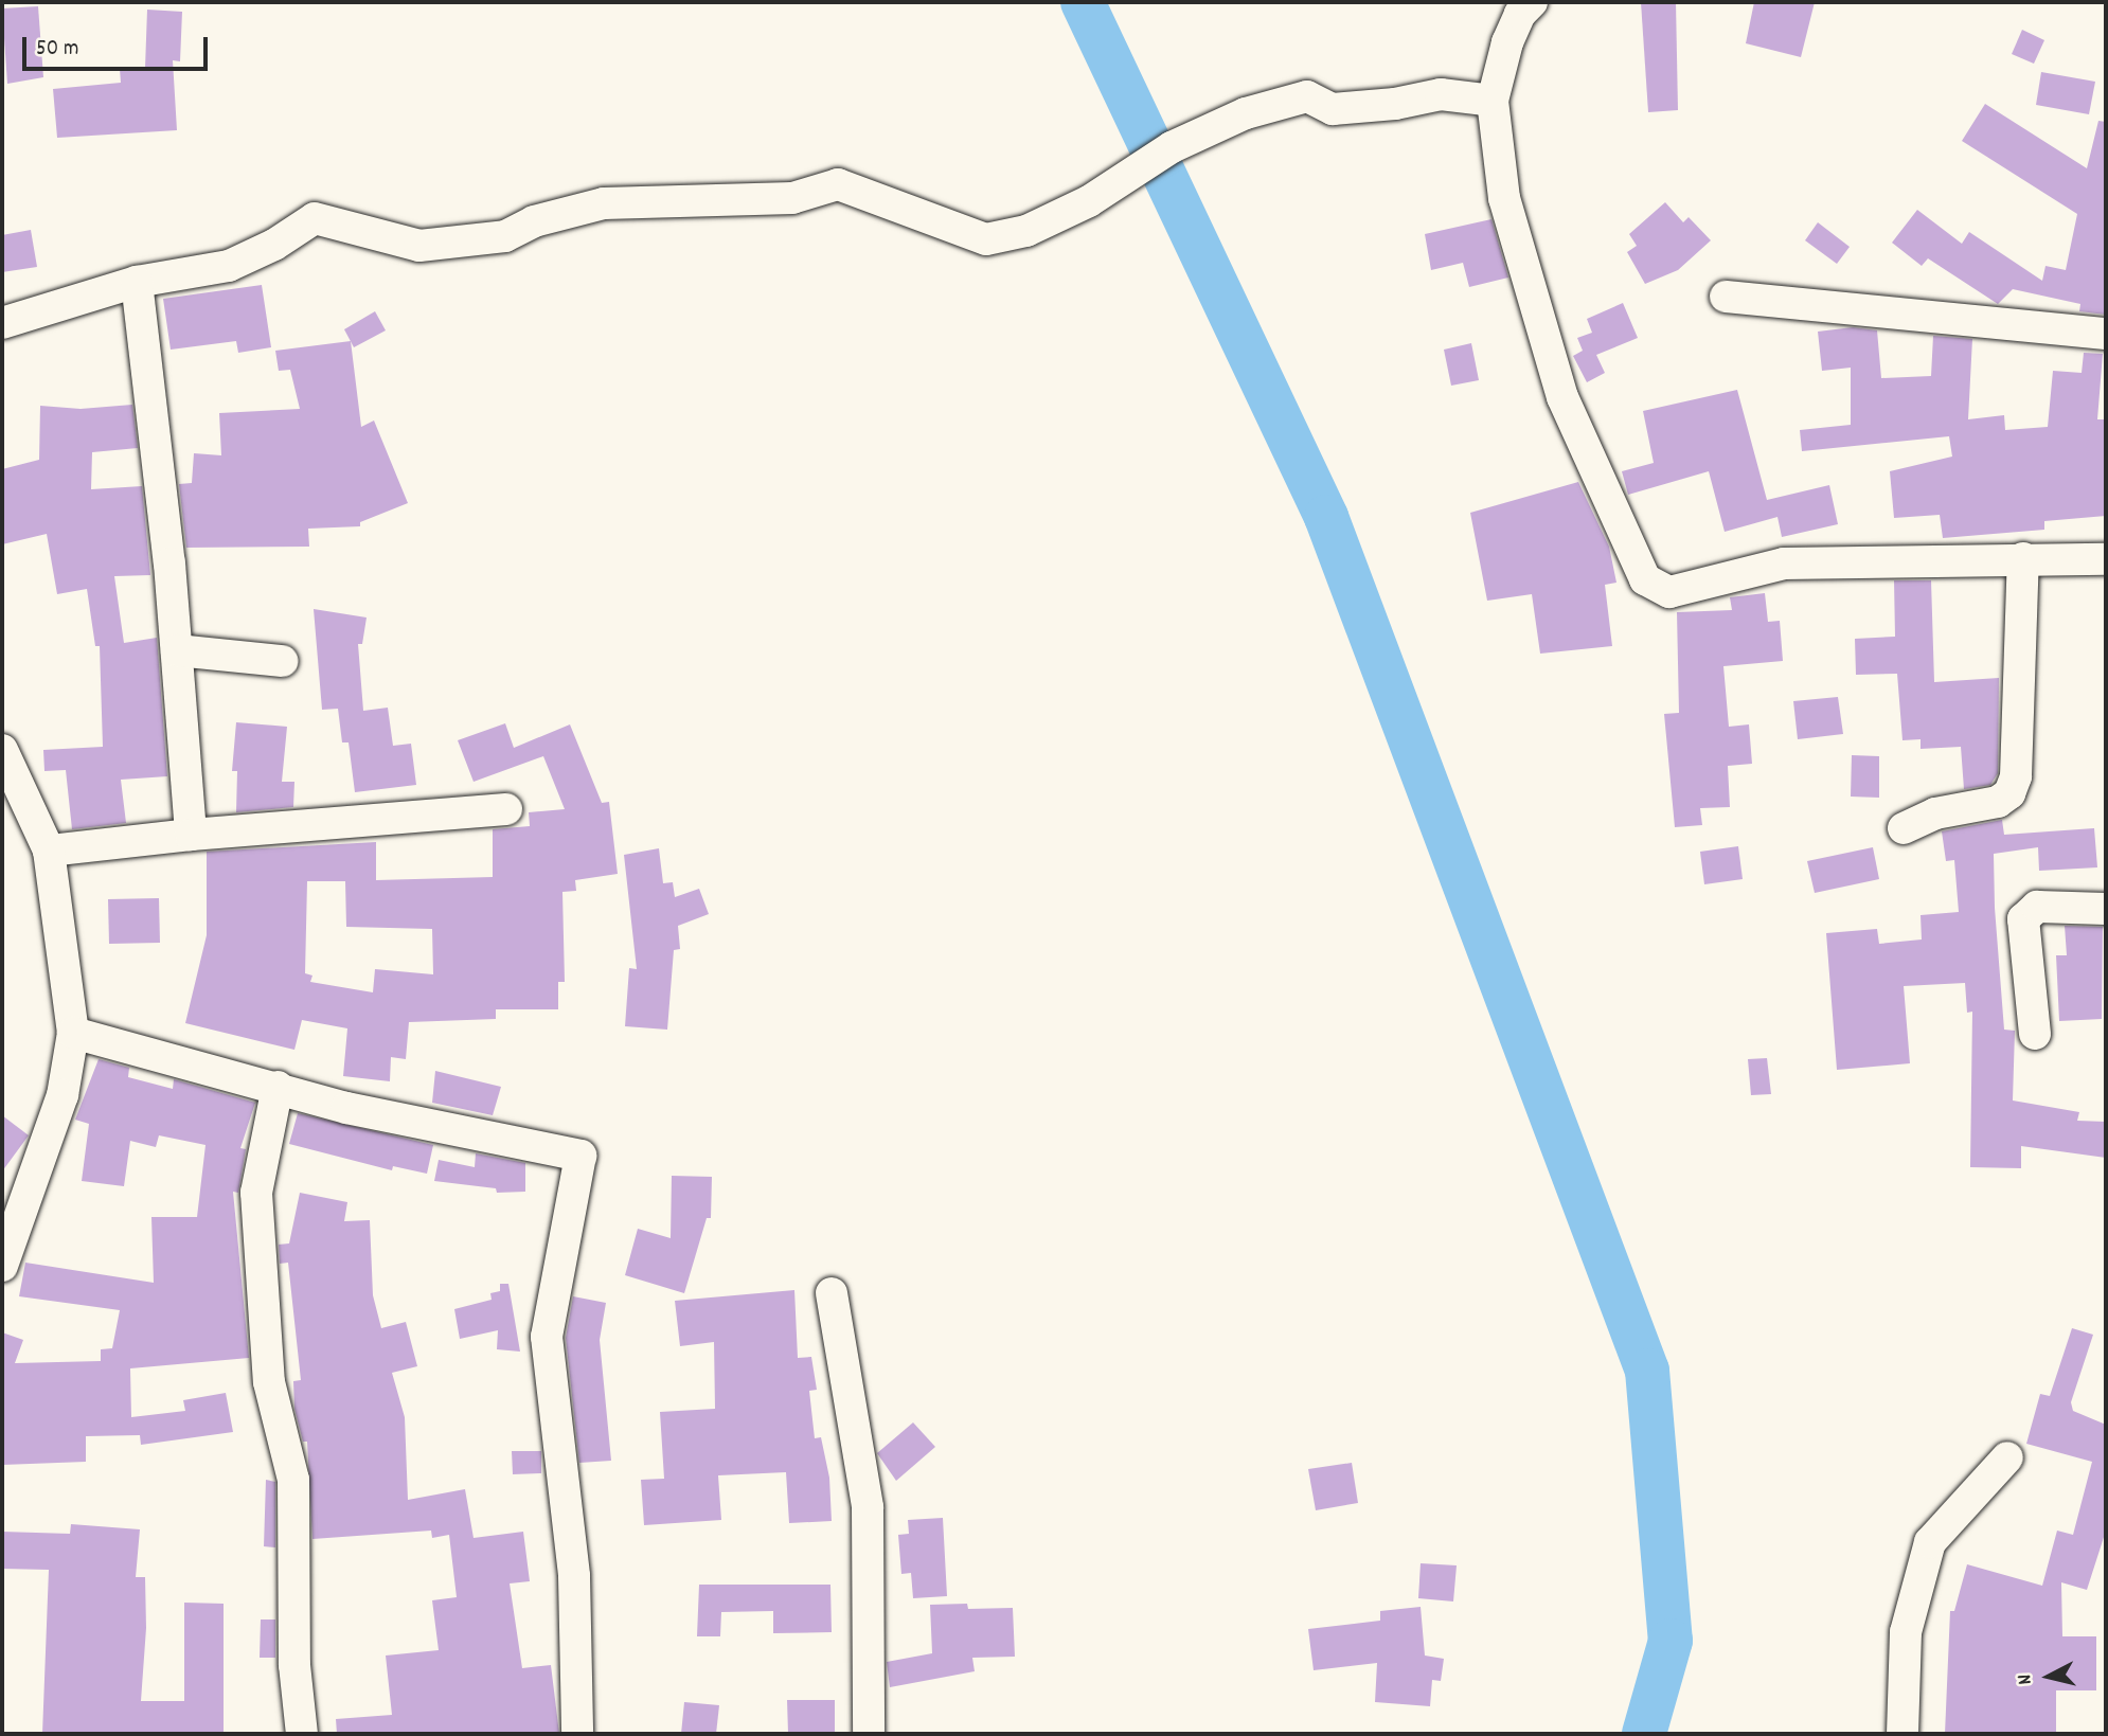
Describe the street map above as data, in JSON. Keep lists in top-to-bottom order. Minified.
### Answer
{"scale_bar":"50 m","north":"left"}
